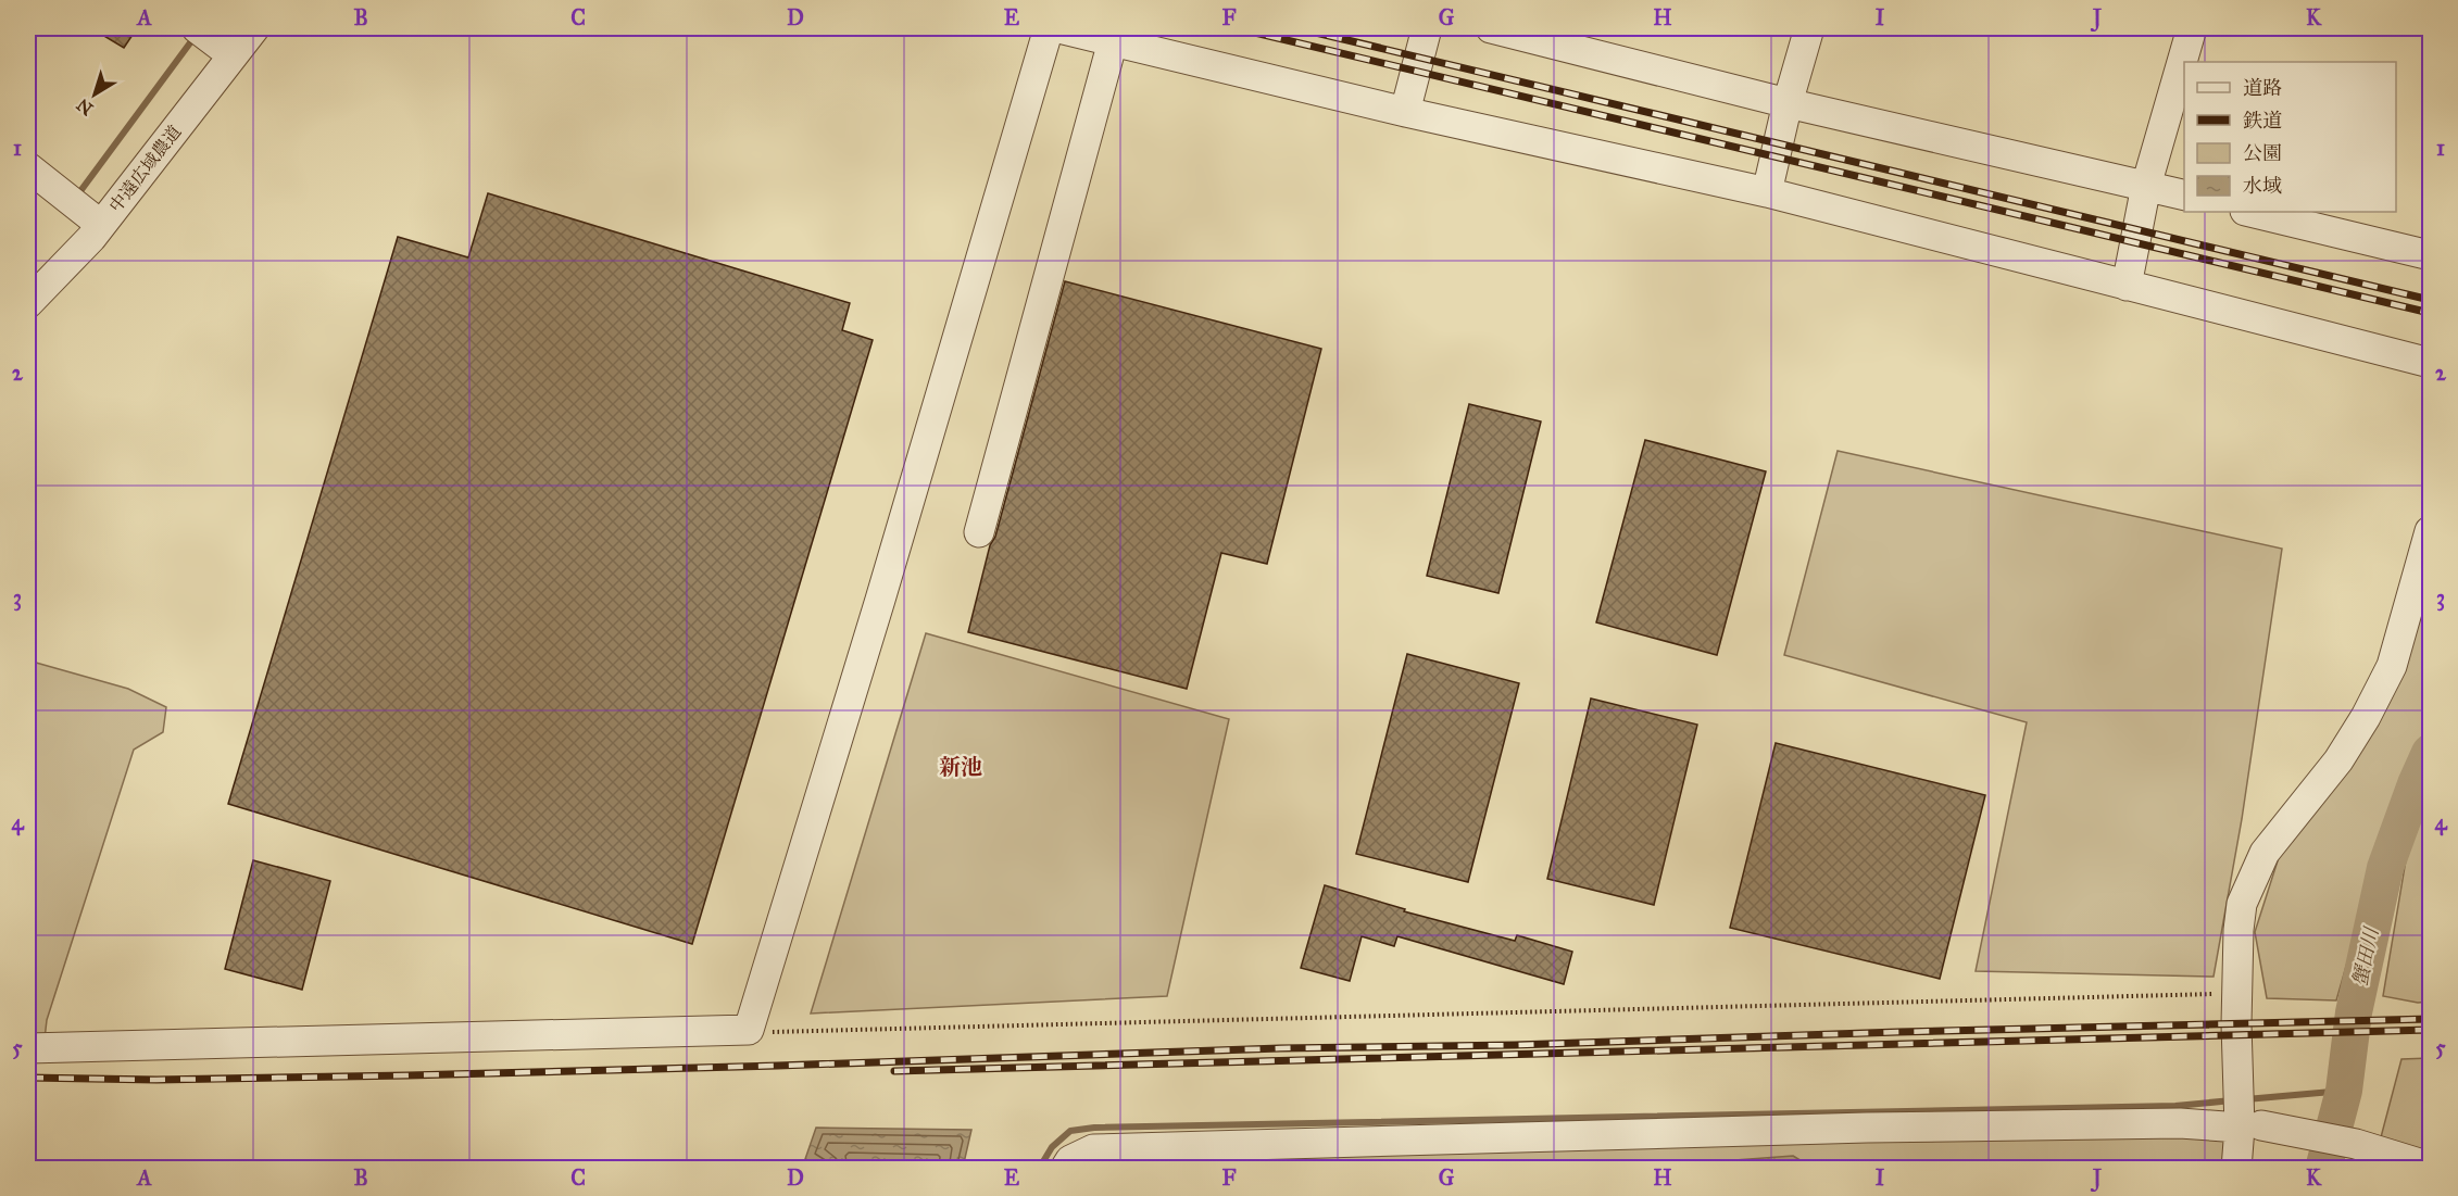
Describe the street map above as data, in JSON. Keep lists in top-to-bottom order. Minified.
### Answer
{"streets":{"street":["中遠広域農道"]},"districts":["新池"],"water":["蟹田川"],"legend":["道路","鉄道","公園","水域"],"north":"bottom left","grid":{"columns":["A","B","C","D","E","F","G","H","I","J","K"],"rows":["1","2","3","4","5"]}}
